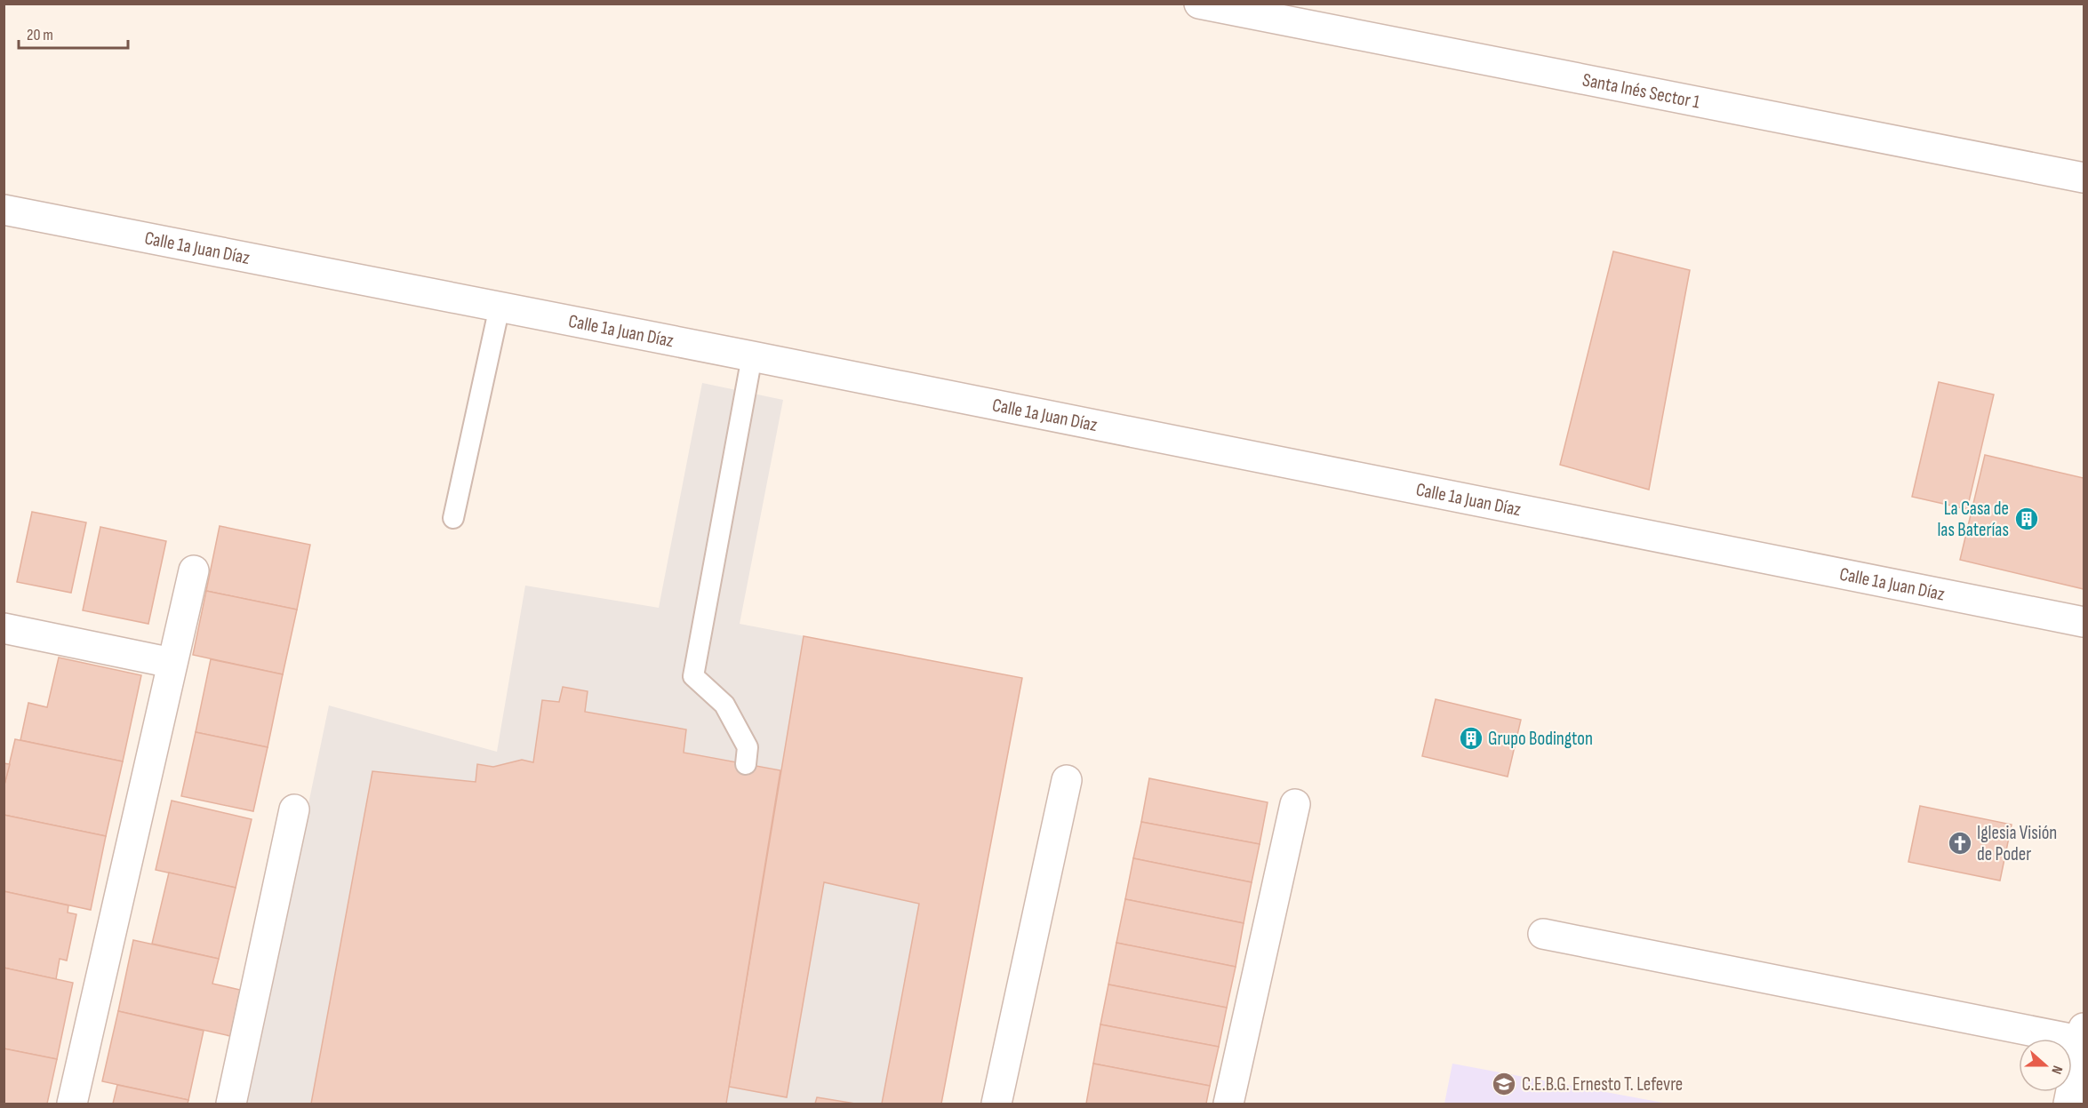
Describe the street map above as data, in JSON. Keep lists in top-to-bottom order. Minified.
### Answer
{"streets":{"street":["Santa Inés Sector 1","Calle 1a Juan Díaz"]},"places":{"building":["La Casa de las Baterías","Grupo Bodington"],"church":["Iglesia Visión de Poder"],"school or university":["C.E.B.G. Ernesto T. Lefevre"]},"scale_bar":"20 m","north":"right"}
